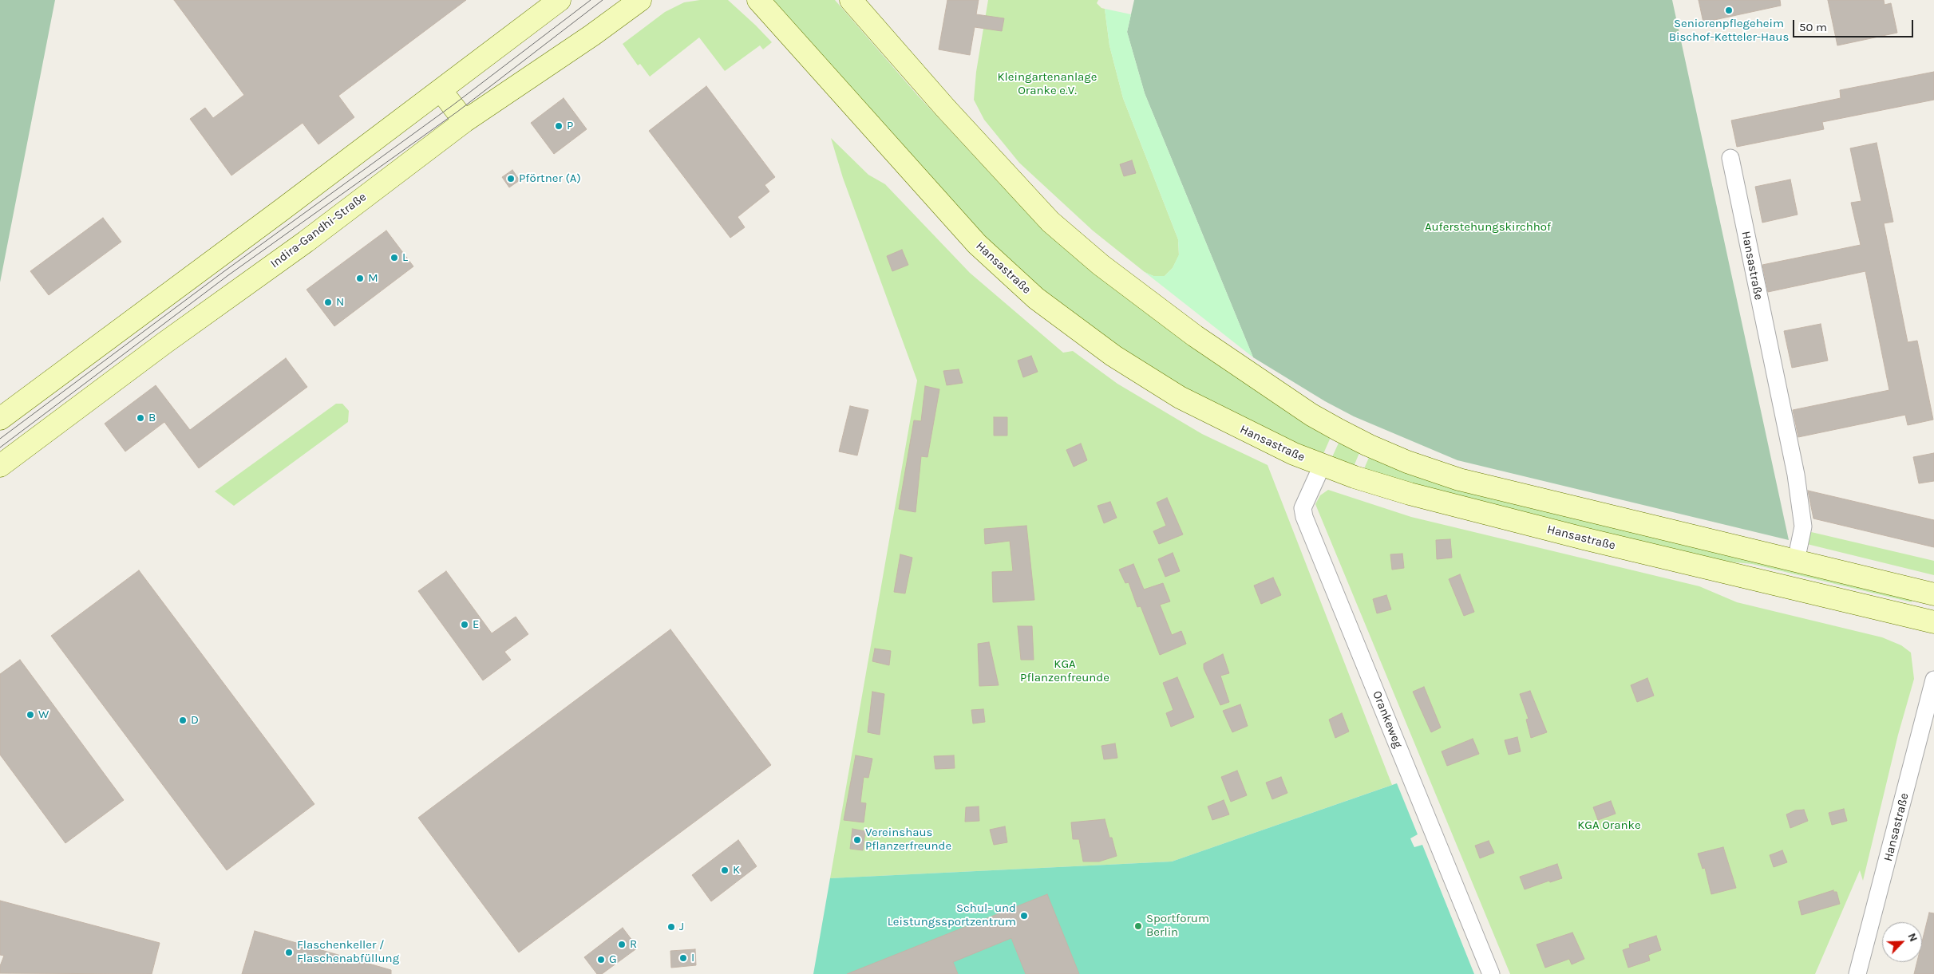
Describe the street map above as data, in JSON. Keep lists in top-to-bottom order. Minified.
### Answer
{"streets":{"main road":["Indira-Gandhi-Straße","Hansastraße"],"street":["Orankeweg"]},"crossings":[["Hansastraße","Orankeweg"]],"parks":["Kleingartenanlage Oranke e.V.","Auferstehungskirchhof","KGA Pflanzenfreunde","KGA Oranke"],"places":["Seniorenpflegeheim Bischof-Ketteler-Haus","P","Pförtner (A)","L","M","N","B","E","W","D","Vereinshaus Pflanzerfreunde","K","Schul- und Leistungssportzentrum","Sportforum Berlin","J","R","Flaschenkeller / Flaschenabfüllung","I","G"],"scale_bar":"50 m","north":"top right"}
